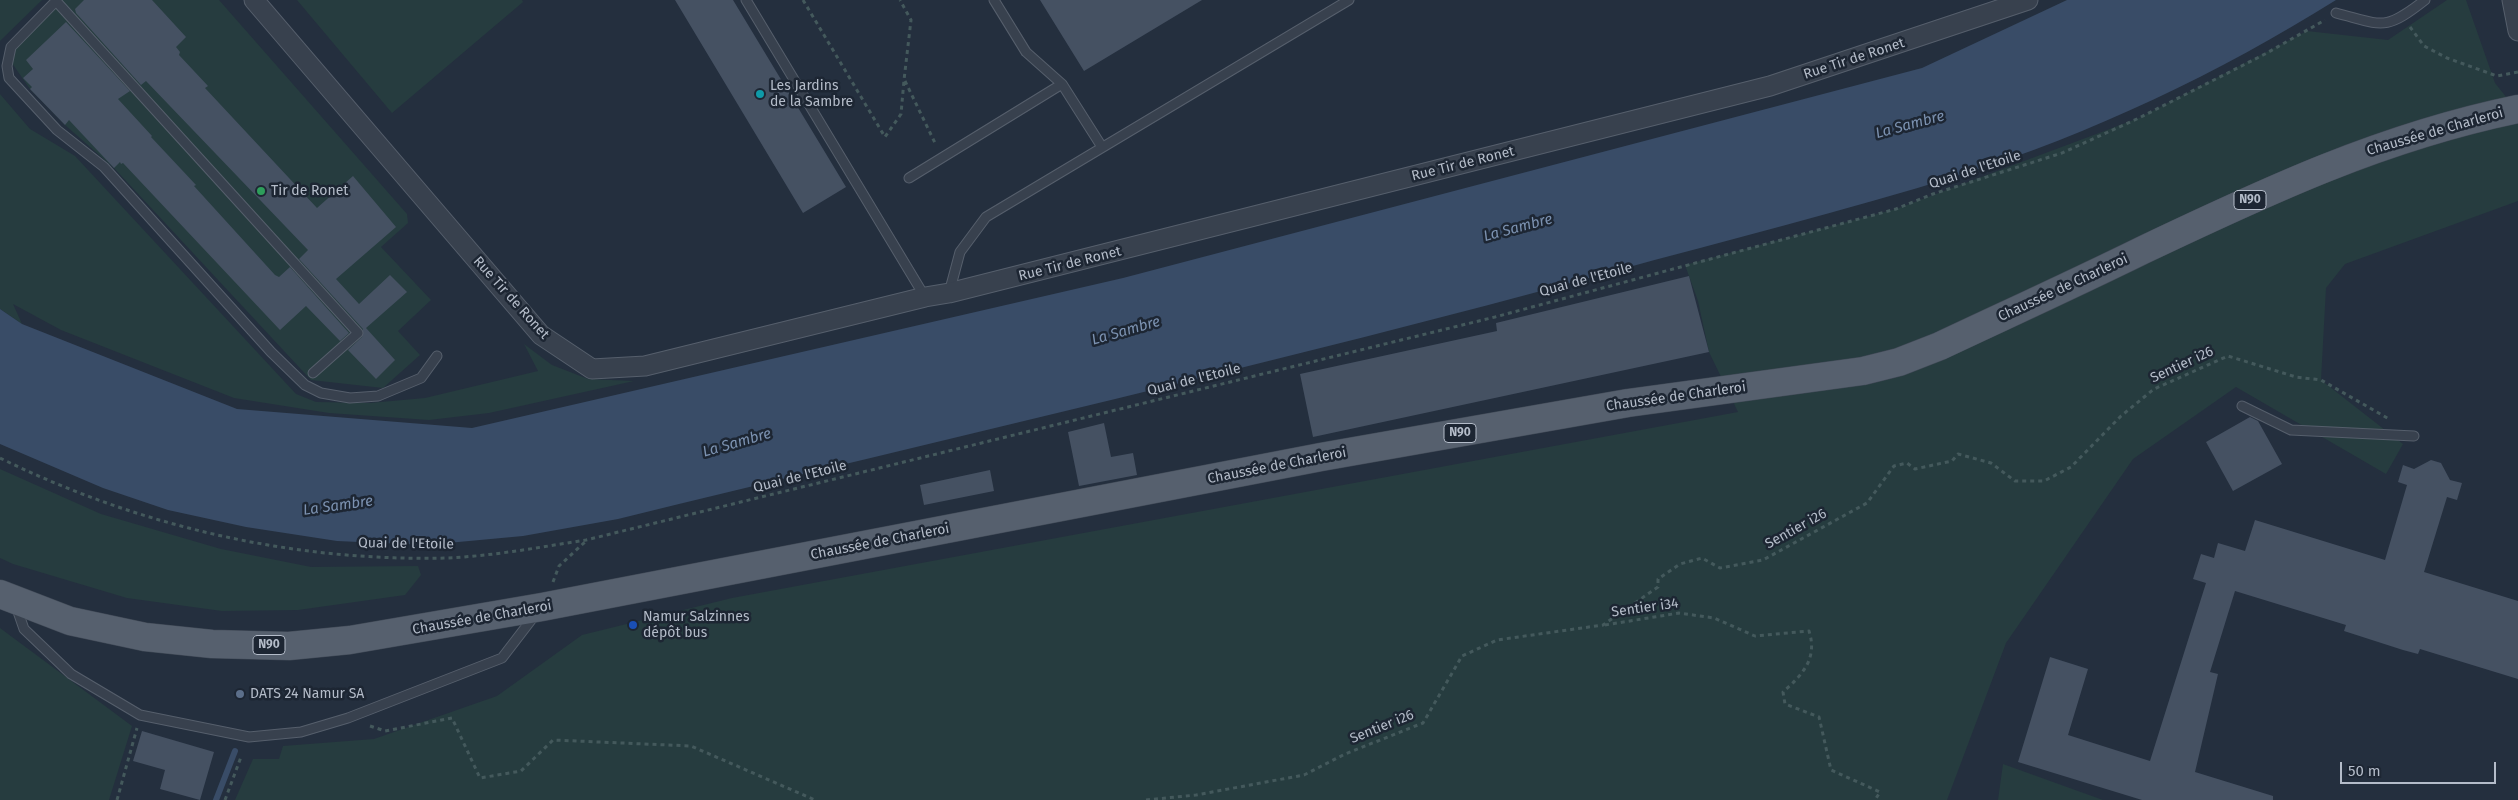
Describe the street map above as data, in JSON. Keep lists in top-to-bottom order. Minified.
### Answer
{"streets":{"main road":["Chaussée de Charleroi","N90"],"street":["Rue Tir de Ronet"],"path":["Quai de l'Etoile","Sentier i26","Sentier i34"]},"crossings":[["Sentier i26","Sentier i34"]],"water":["La Sambre"],"places":["Les Jardins de la Sambre","Tir de Ronet","Namur Salzinnes dépôt bus","DATS 24 Namur SA"],"scale_bar":"50 m"}
